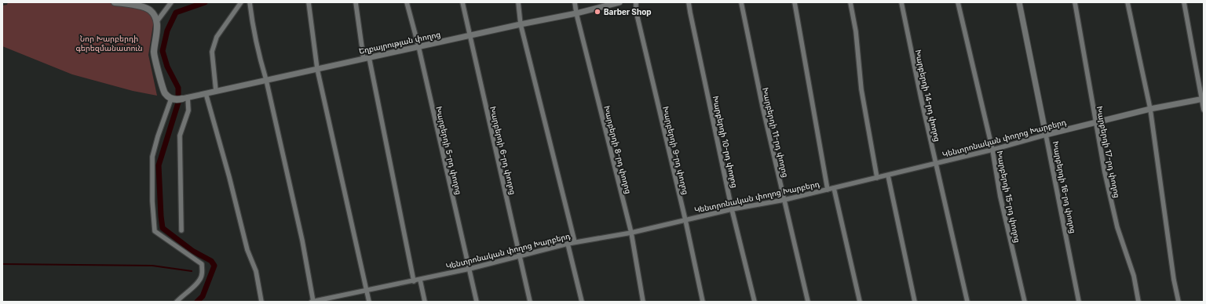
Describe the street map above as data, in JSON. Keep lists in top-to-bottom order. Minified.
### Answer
{"streets":{"street":["Եղբայրության փողոց","Խարբերդի 14-րդ փողոց","Խարբերդի 11-րդ փողոց","Կենտրոնական փողոց Խարբերդ","Խարբերդի 10-րդ փողոց","Խարբերդի 8-րդ փողոց","Խարբերդի 5-րդ փողոց","Խարբերդի 6-րդ փողոց","Խարբերդի 9-րդ փողոց","Խարբերդի 17-րդ փողոց","Խարբերդի 16-րդ փողոց","Խարբերդի 15-րդ փողոց"]},"crossings":[["Եղբայրության փողոց","Խարբերդի 8-րդ փողոց"],["Եղբայրության փողոց","Խարբերդի 5-րդ փողոց"],["Եղբայրության փողոց","Խարբերդի 6-րդ փողոց"],["Խարբերդի 14-րդ փողոց","Կենտրոնական փողոց Խարբերդ"],["Խարբերդի 11-րդ փողոց","Կենտրոնական փողոց Խարբերդ"],["Կենտրոնական փողոց Խարբերդ","Խարբերդի 10-րդ փողոց"],["Կենտրոնական փողոց Խարբերդ","Խարբերդի 8-րդ փողոց"],["Կենտրոնական փողոց Խարբերդ","Խարբերդի 5-րդ փողոց"],["Կենտրոնական փողոց Խարբերդ","Խարբերդի 6-րդ փողոց"],["Կենտրոնական փողոց Խարբերդ","Խարբերդի 9-րդ փողոց"],["Կենտրոնական փողոց Խարբերդ","Խարբերդի 17-րդ փողոց"],["Կենտրոնական փողոց Խարբերդ","Խարբերդի 16-րդ փողոց"],["Կենտրոնական փողոց Խարբերդ","Խարբերդի 15-րդ փողոց"]],"parks":["Նոր Խարբերդի գերեզմանատուն"],"places":["Barber Shop"]}
